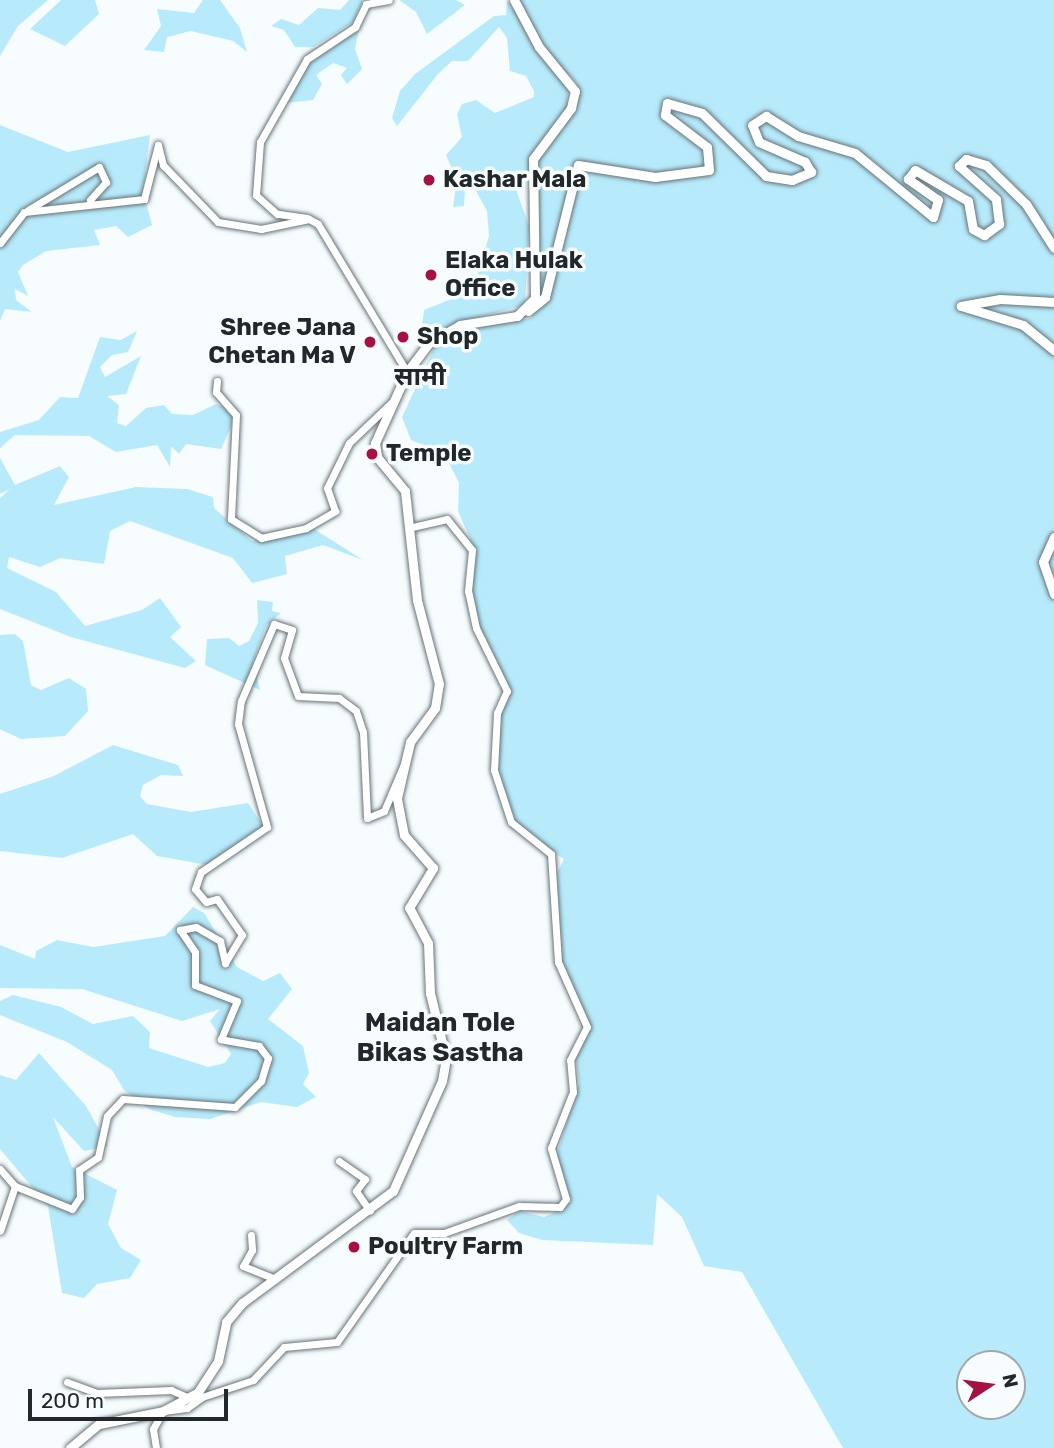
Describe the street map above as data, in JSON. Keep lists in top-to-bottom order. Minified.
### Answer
{"districts":["सामी","Maidan Tole Bikas Sastha"],"places":["Kashar Mala","Elaka Hulak Office","Shop","Shree Jana Chetan Ma V","Temple","Poultry Farm"],"scale_bar":"200 m","north":"right"}
